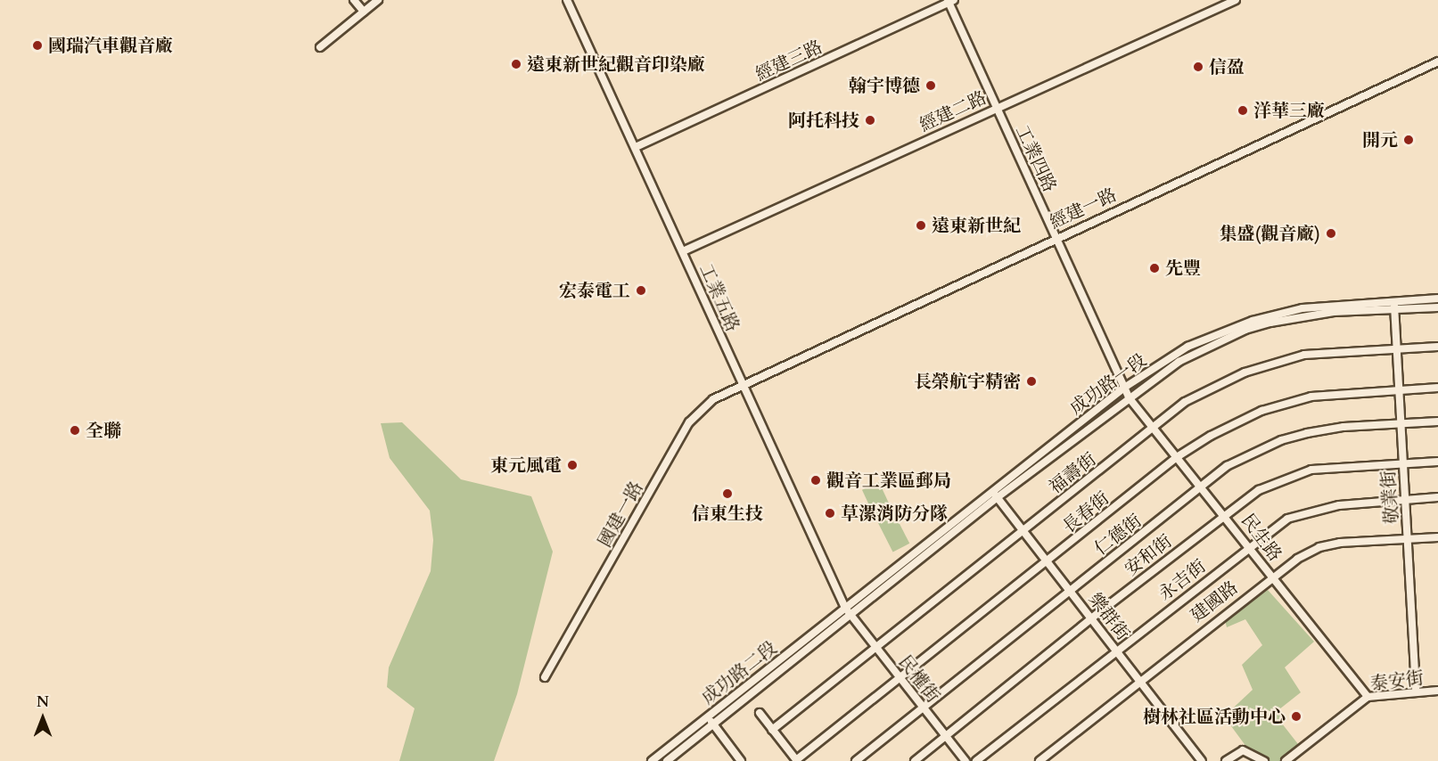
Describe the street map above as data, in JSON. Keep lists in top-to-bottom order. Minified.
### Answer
{"streets":{"street":["經建三路","經建二路","工業四路","經建一路","工業五路","成功路一段","福壽街","敬業街","長春街","國建一路","仁德街","民生路","安和街","永吉街","建國路","樂群街","成功路二段","民權街","泰安街"]},"crossings":[["經建三路","工業四路"],["經建三路","工業五路"],["經建二路","工業四路"],["經建二路","工業五路"],["工業四路","經建一路"],["工業四路","成功路一段"],["工業四路","民生路"],["經建一路","工業五路"],["經建一路","國建一路"],["工業五路","成功路一段"],["工業五路","國建一路"],["工業五路","成功路二段"],["工業五路","民權街"],["成功路一段","敬業街"],["成功路一段","民生路"],["成功路一段","樂群街"],["成功路一段","成功路二段"],["成功路一段","民權街"],["福壽街","敬業街"],["福壽街","民生路"],["福壽街","樂群街"],["福壽街","民權街"],["敬業街","長春街"],["敬業街","仁德街"],["敬業街","安和街"],["敬業街","永吉街"],["敬業街","建國路"],["敬業街","泰安街"],["長春街","民生路"],["長春街","樂群街"],["長春街","民權街"],["仁德街","民生路"],["仁德街","樂群街"],["仁德街","民權街"],["民生路","安和街"],["民生路","永吉街"],["民生路","建國路"],["民生路","泰安街"],["安和街","樂群街"],["安和街","民權街"],["永吉街","樂群街"],["建國路","樂群街"],["成功路二段","民權街"]],"places":["國瑞汽車觀音廠","遠東新世紀觀音印染廠","信盈","翰宇博德","洋華三廠","阿托科技","開元","遠東新世紀","集盛(觀音廠)","先豐","宏泰電工","長榮航宇精密","全聯","東元風電","觀音工業區郵局","信東生技","草漯消防分隊","樹林社區活動中心"],"north":"top"}
